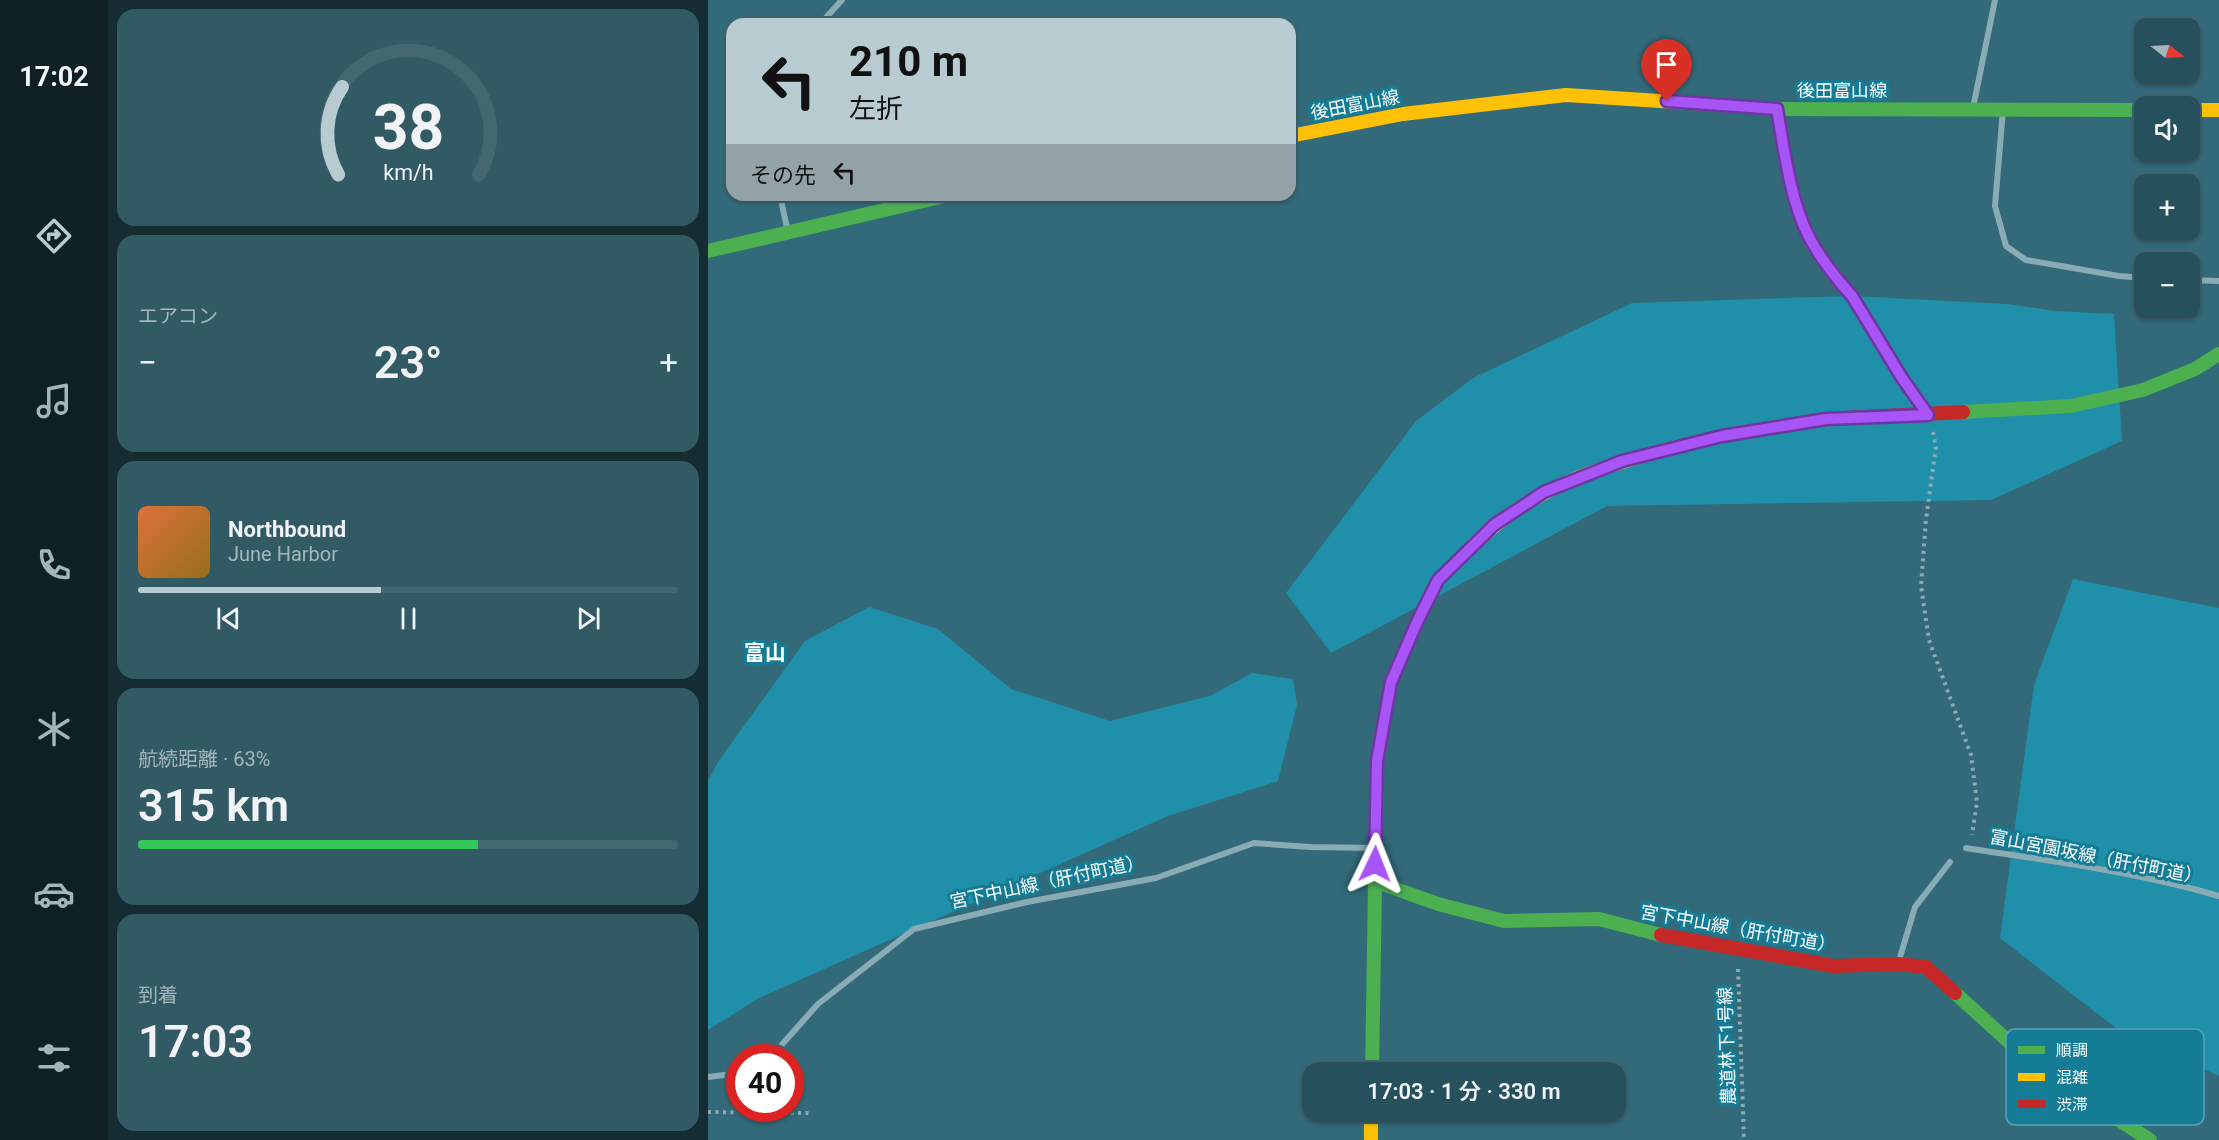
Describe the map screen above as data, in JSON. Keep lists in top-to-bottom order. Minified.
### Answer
{"streets":{"street":["後田富山線","富山宮園坂線（肝付町道）","宮下中山線（肝付町道）"],"path":["農道林下1号線"]},"crossings":[["宮下中山線（肝付町道）","農道林下1号線"]],"districts":["富山"],"legend":["順調","混雑","渋滞"],"north":"right","page":{"tabs":"17:02","map_buttons":["+","−"],"turn":["210 m","左折"],"then":"その先","tile":["エアコン",["航続距離 · 63%","315 km"],["到着","17:03"]],"heat":["−","23°","+"],"song":["Northbound","June Harbor"],"limit":"40","trip":"17:03 · 1 分 · 330 m","gauge":["38","km/h"]}}
